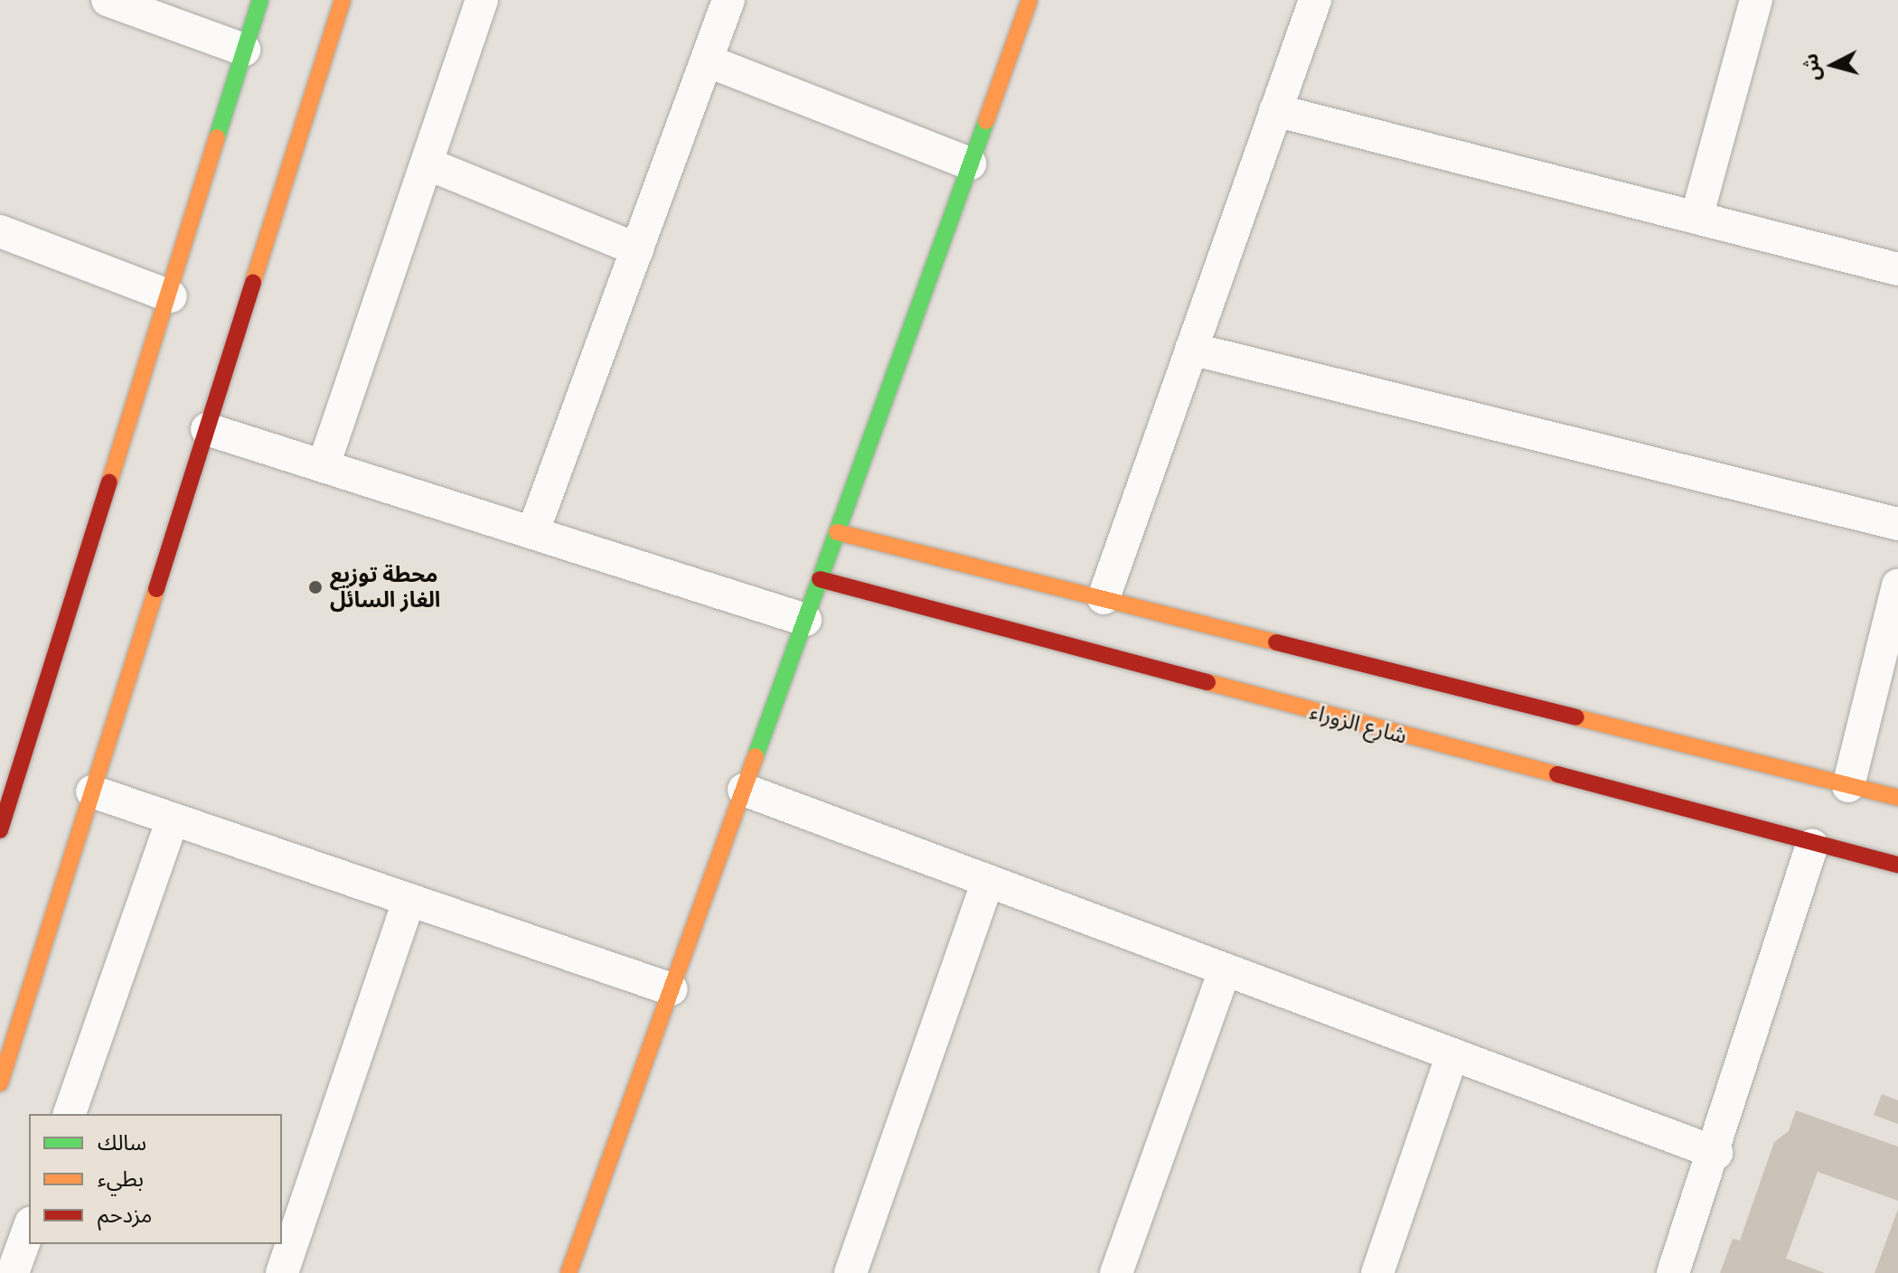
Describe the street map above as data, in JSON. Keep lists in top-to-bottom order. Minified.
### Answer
{"streets":{"street":["شارع الزوراء"]},"places":["محطة توزيع الغاز السائل"],"legend":["سالك","بطيء","مزدحم"],"north":"left"}
